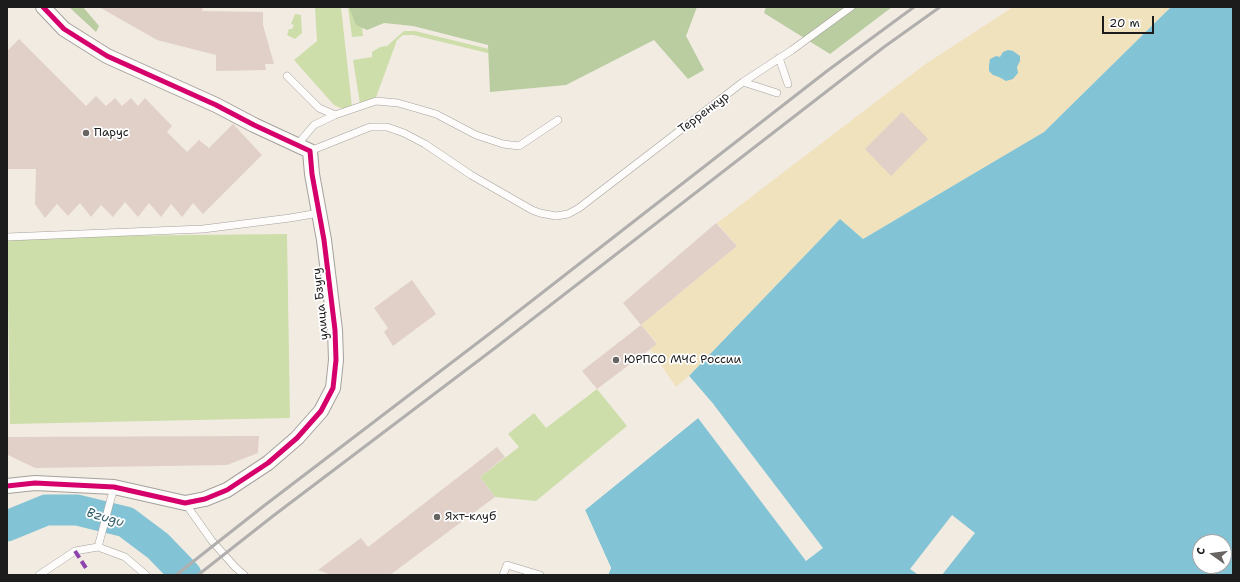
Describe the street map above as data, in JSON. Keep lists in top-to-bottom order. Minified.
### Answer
{"streets":{"street":["улица Бзугу"],"lane":["Терренкур"]},"crossings":[["Терренкур","улица Бзугу"]],"water":["Bzugu"],"places":["Парус","ЮРПСО МЧС России","Яхт-клуб"],"scale_bar":"20 m","north":"left"}
